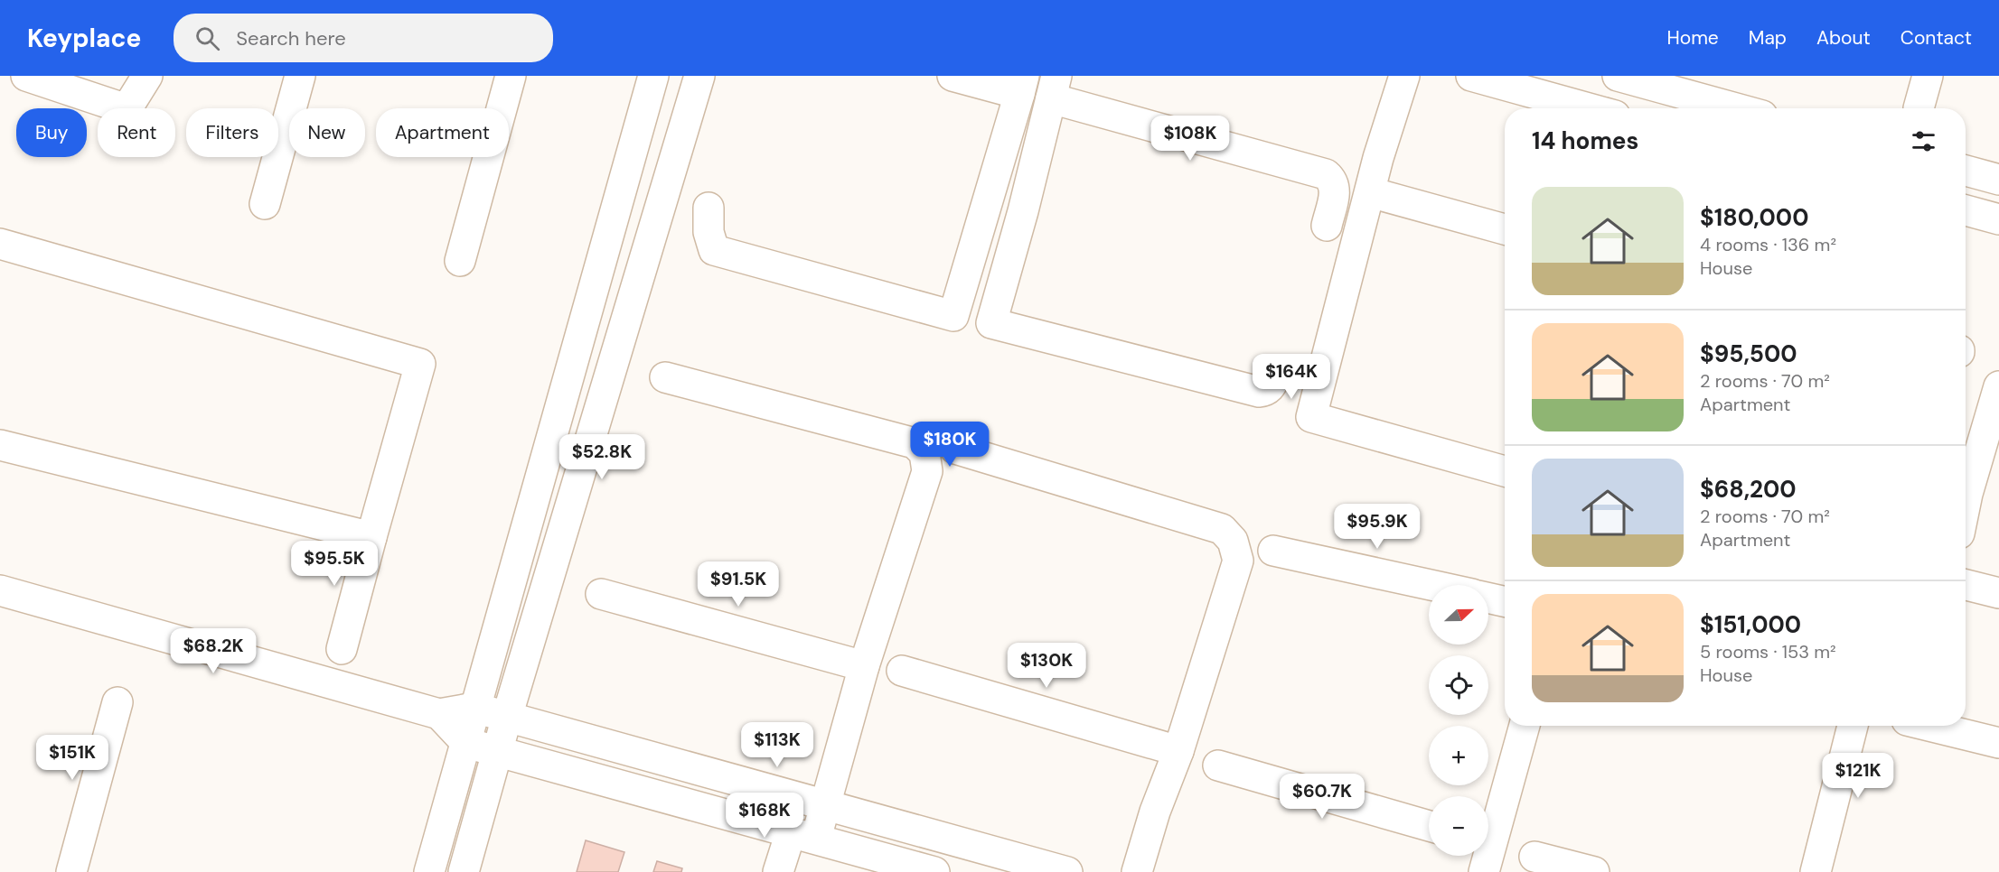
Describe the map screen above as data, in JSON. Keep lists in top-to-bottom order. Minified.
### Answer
{"north":"right","page":{"header":"Keyplace","search":"Search here","nav":["Home","Map","About","Contact"],"chip":["Buy","Rent","Filters","New","Apartment"],"heading":"14 homes","price":["$108K","$164K","$180K","$52.8K","$95.9K","$95.5K","$91.5K","$68.2K","$130K","$113K","$151K","$121K","$60.7K","$168K"],"list":[{"name":"$180,000","note":"4 rooms · 136 m² · House"},{"name":"$95,500","note":"2 rooms · 70 m² · Apartment"},{"name":"$68,200","note":"2 rooms · 70 m² · Apartment"},{"name":"$151,000","note":"5 rooms · 153 m² · House"}],"map_buttons":["+","−"]}}
